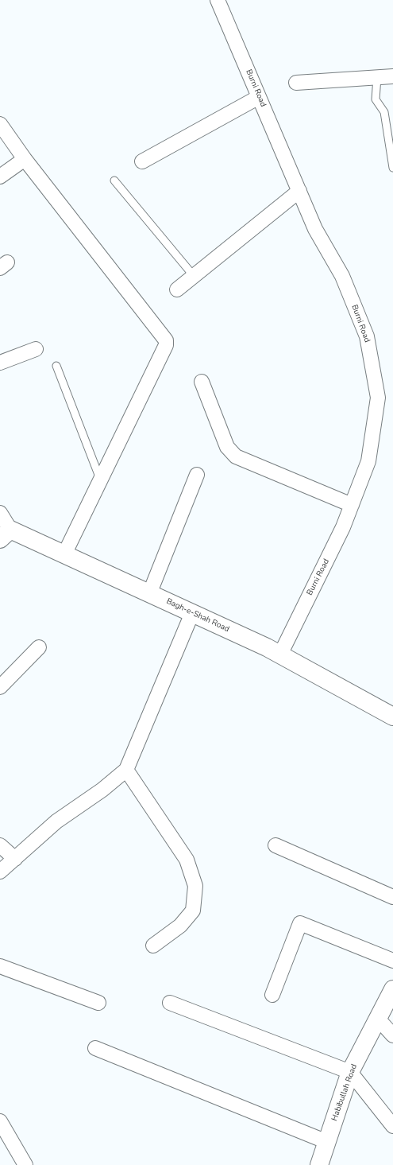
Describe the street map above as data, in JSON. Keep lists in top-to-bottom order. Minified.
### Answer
{"streets":{"street":["Burni Road","Bagh-e-Shah Road","Habibullah Road"]},"crossings":[["Burni Road","Bagh-e-Shah Road"]]}
